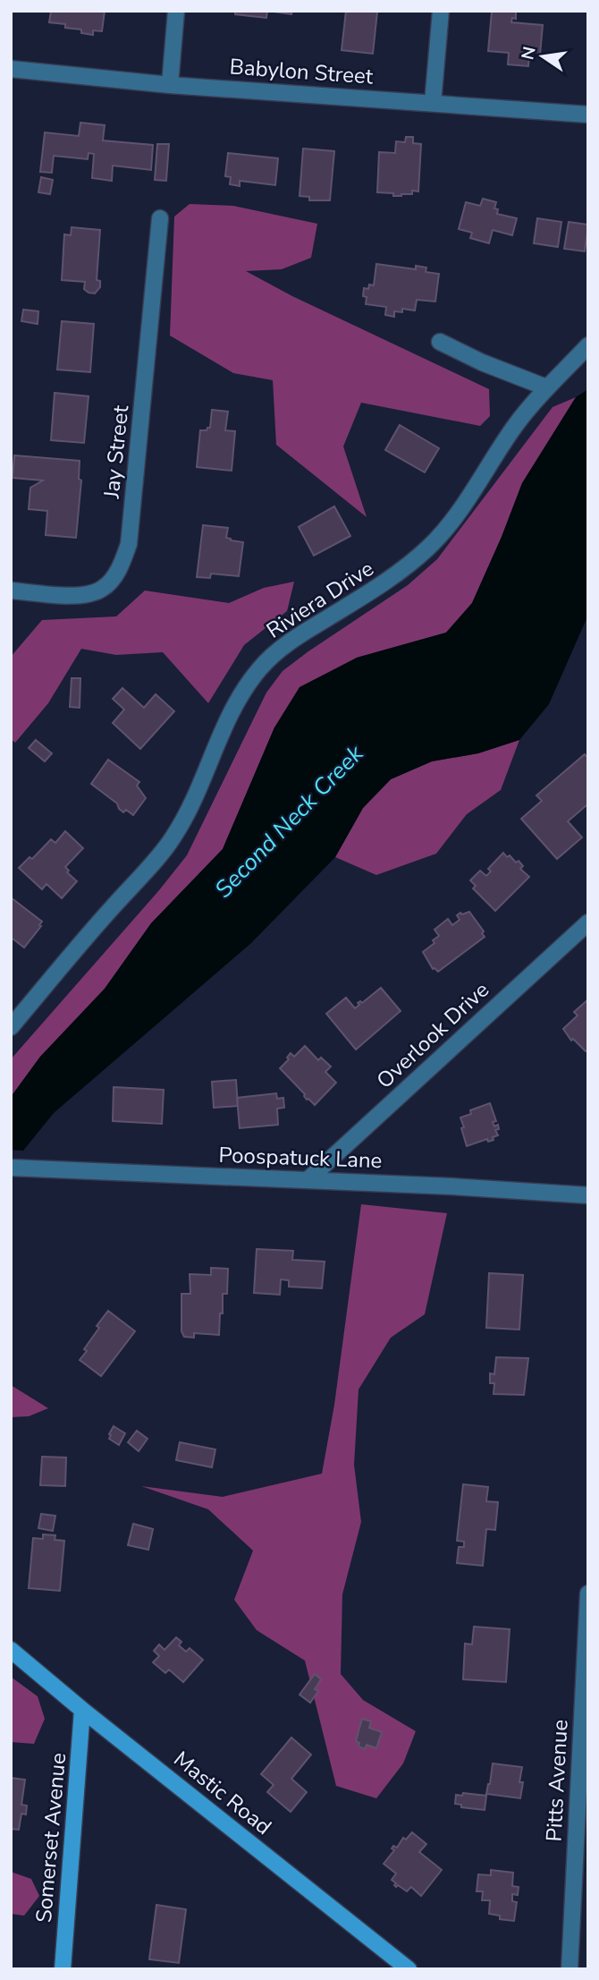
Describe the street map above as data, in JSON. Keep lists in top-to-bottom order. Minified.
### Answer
{"streets":{"main road":["Mastic Road","Somerset Avenue"],"street":["Babylon Street","Jay Street","Riviera Drive","Overlook Drive","Poospatuck Lane","Pitts Avenue"]},"crossings":[["Overlook Drive","Poospatuck Lane"],["Mastic Road","Somerset Avenue"]],"water":["Second Neck Creek"],"north":"left"}
